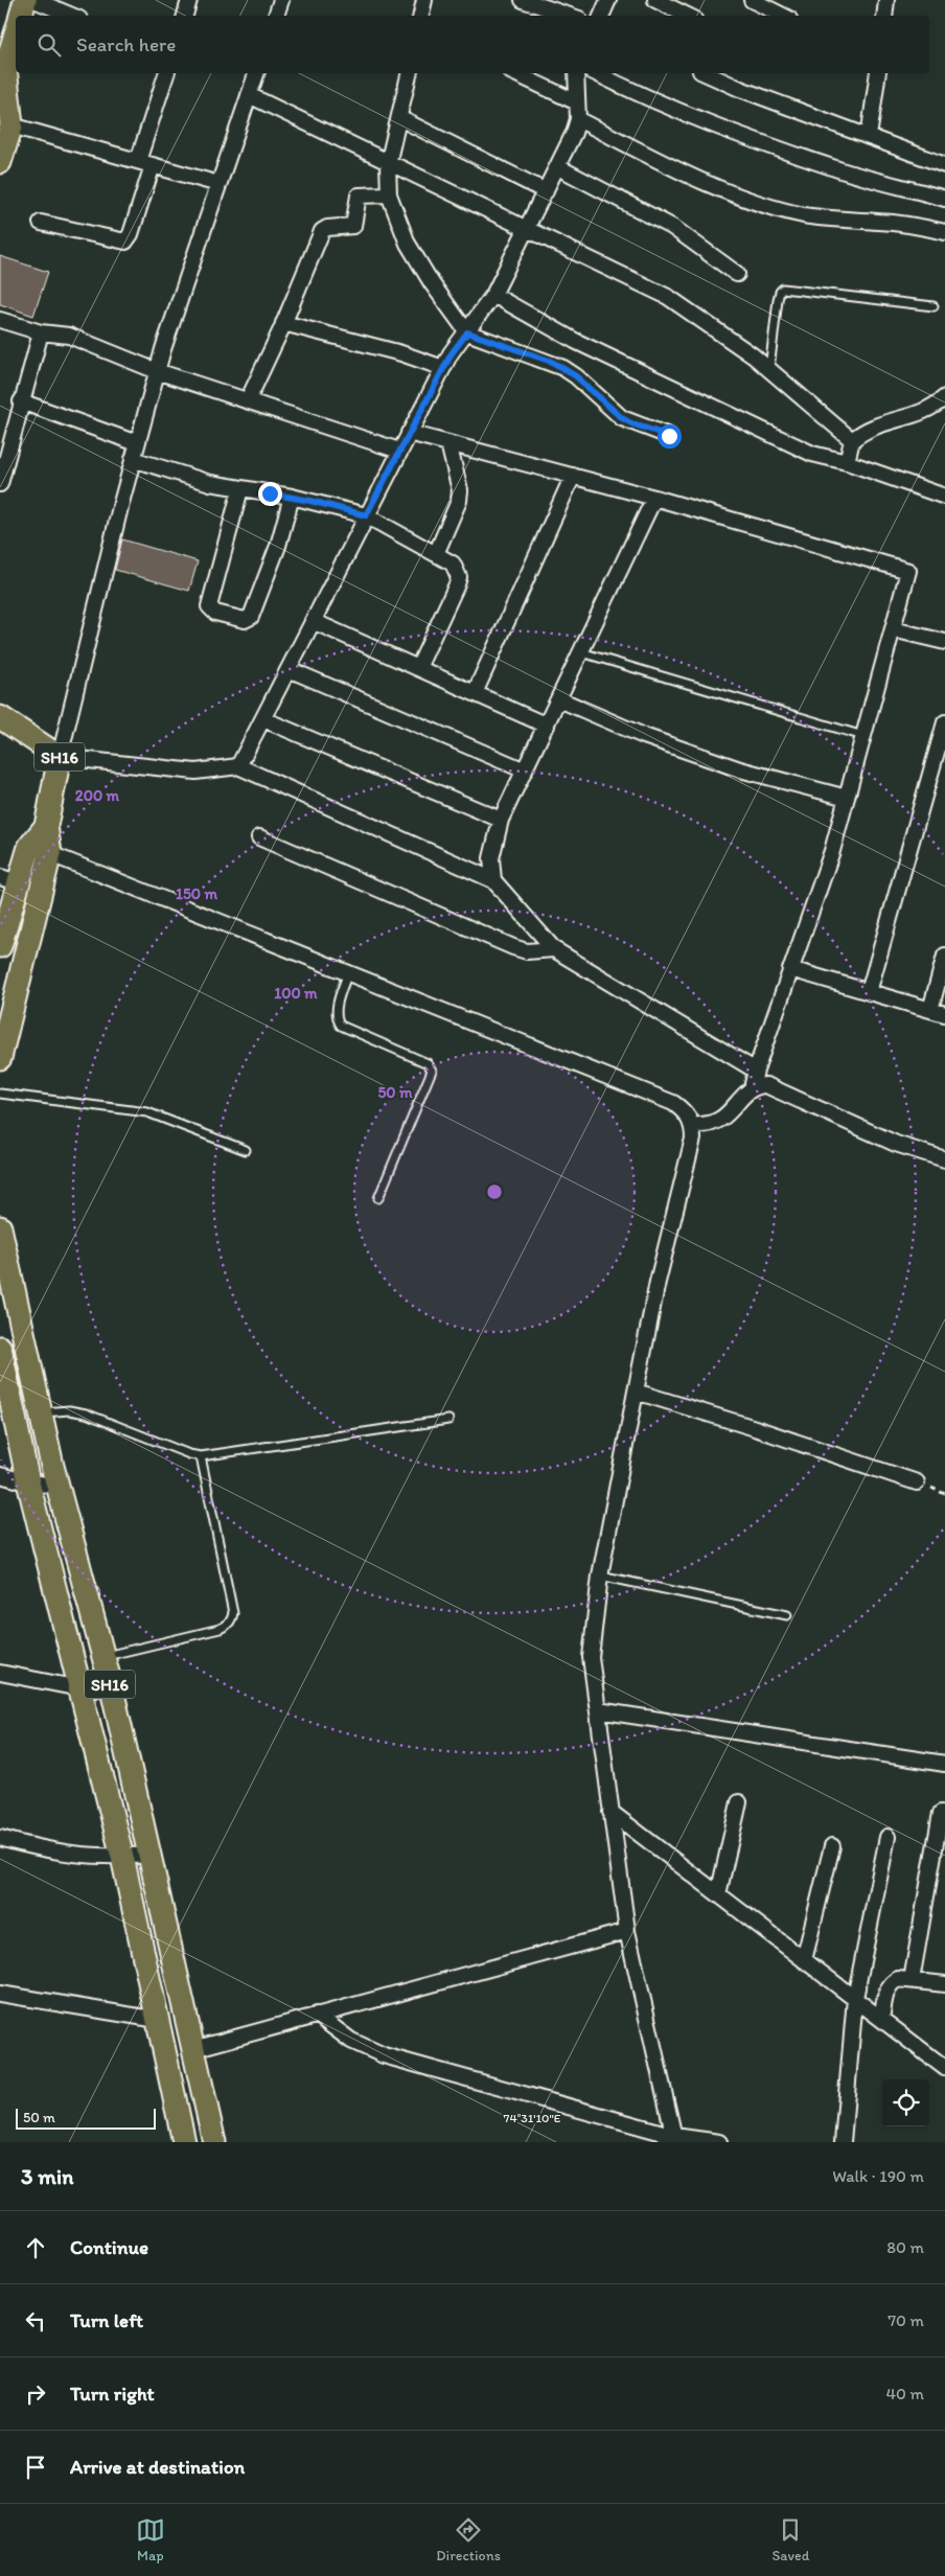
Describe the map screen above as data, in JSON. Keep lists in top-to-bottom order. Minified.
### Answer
{"streets":{"main road":["SH16"]},"scale_bar":"50 m","page":{"search":"Search here","scale":"50 m","heading":["3 min","Walk · 190 m"],"list":[["Continue","80 m"],["Turn left","70 m"],["Turn right","40 m"],"Arrive at destination"],"nav":["Map","Directions","Saved"]},"coordinates":["74°31'10\"E"],"rings":["200 m","150 m","100 m","50 m"]}
